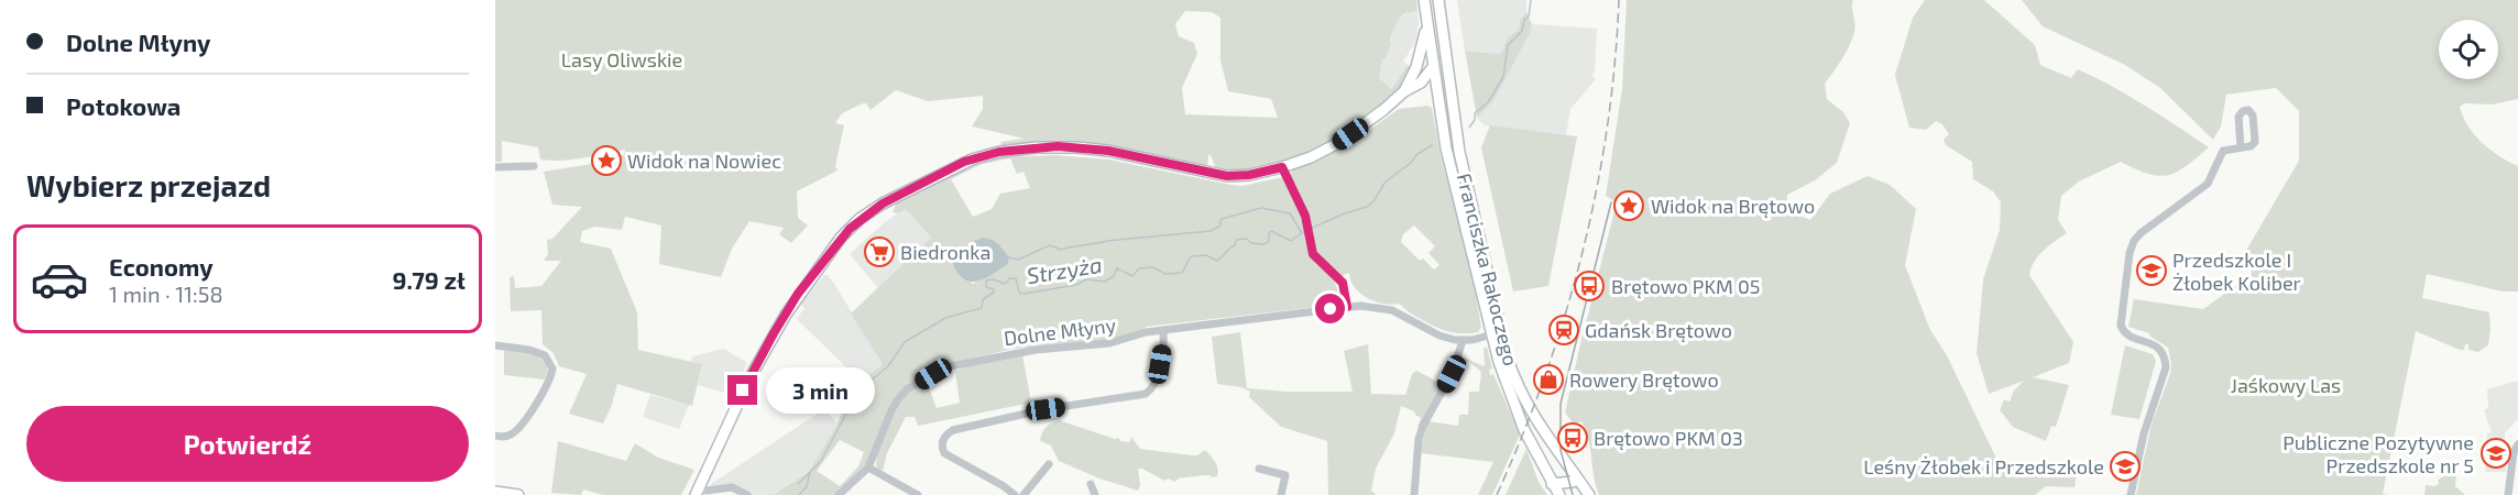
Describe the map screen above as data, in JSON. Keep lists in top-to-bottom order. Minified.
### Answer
{"streets":{"street":["Franciszka Rakoczego","Dolne Młyny"]},"crossings":[["Franciszka Rakoczego","Dolne Młyny"]],"water":["Strzyża"],"parks":["Lasy Oliwskie","Jaśkowy Las"],"places":{"place":["Widok na Nowiec","Widok na Brętowo"],"supermarket":["Biedronka"],"school or university":["Przedszkole I Żłobek Koliber","Publiczne Pozytywne Przedszkole nr 5","Leśny Żłobek i Przedszkole"],"bus stop":["Brętowo PKM 05","Brętowo PKM 03"],"station":["Gdańsk Brętowo"],"shop":["Rowery Brętowo"]},"page":{"banner":["Dolne Młyny","Potokowa"],"heading":"Wybierz przejazd","list":[{"name":"Economy","note":"1 min · 11:58","value":"9.79 zł"}],"bubble":"3 min","buttons":"Potwierdź"}}
